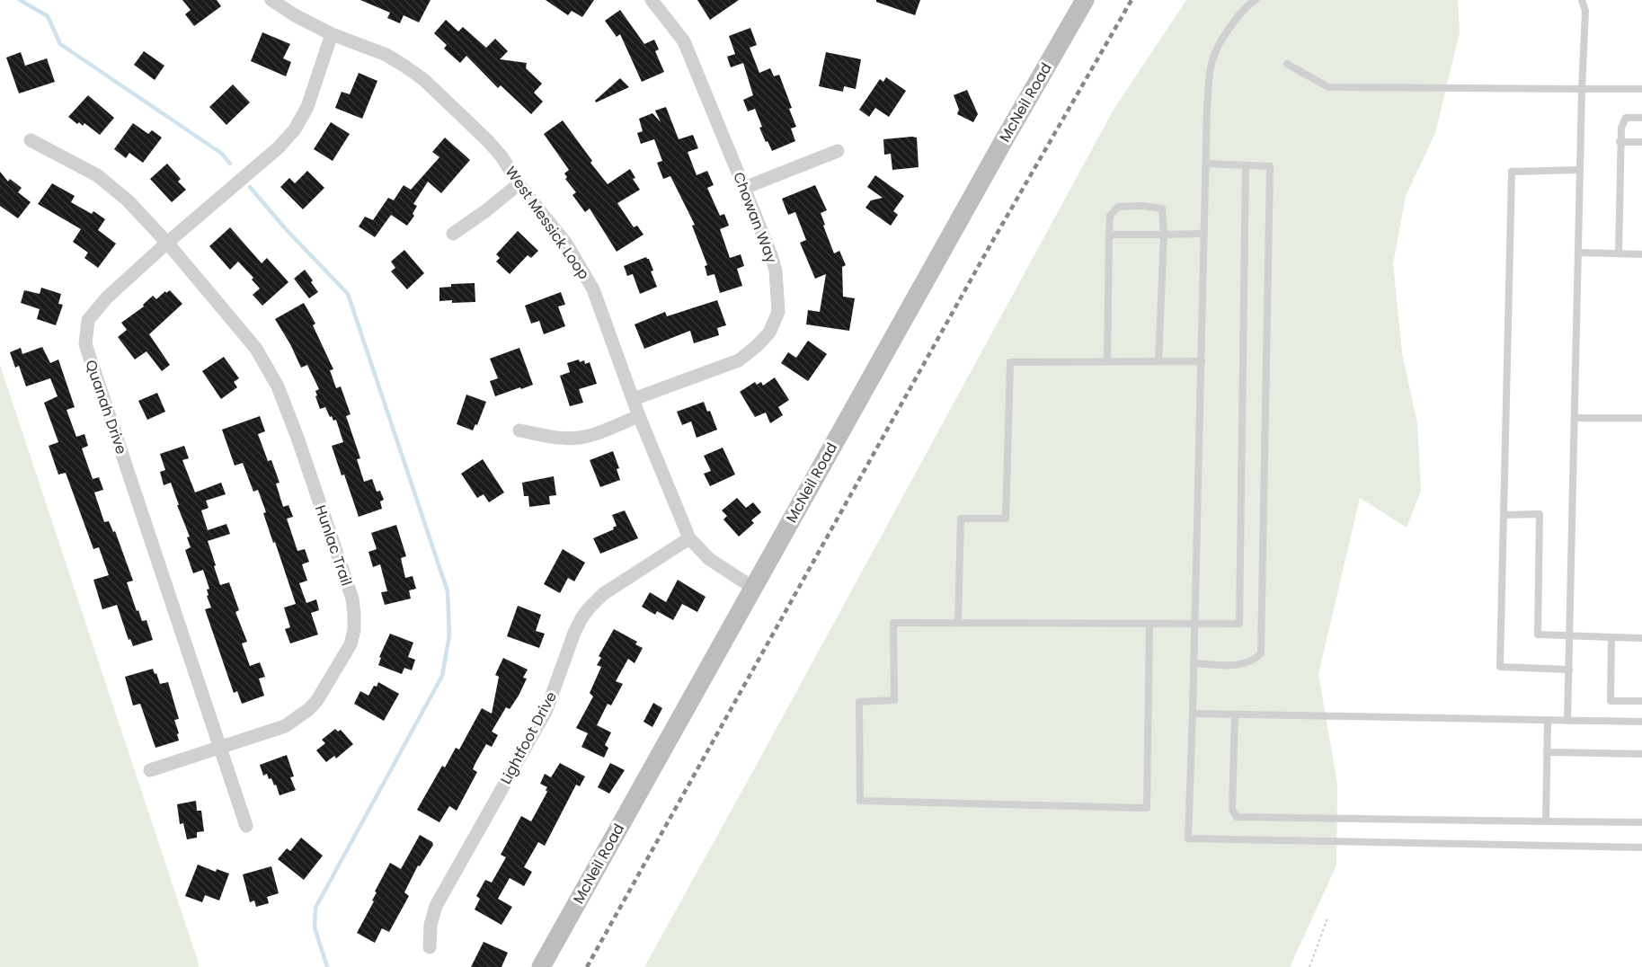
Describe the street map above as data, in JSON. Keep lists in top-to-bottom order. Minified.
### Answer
{"streets":{"main road":["McNeil Road"],"street":["Chowan Way","West Messick Loop","Quanah Drive","Hunlac Trail","Lightfoot Drive"]},"crossings":[["McNeil Road","West Messick Loop"],["Chowan Way","West Messick Loop"],["West Messick Loop","Quanah Drive"],["West Messick Loop","Lightfoot Drive"],["Quanah Drive","Hunlac Trail"]]}
